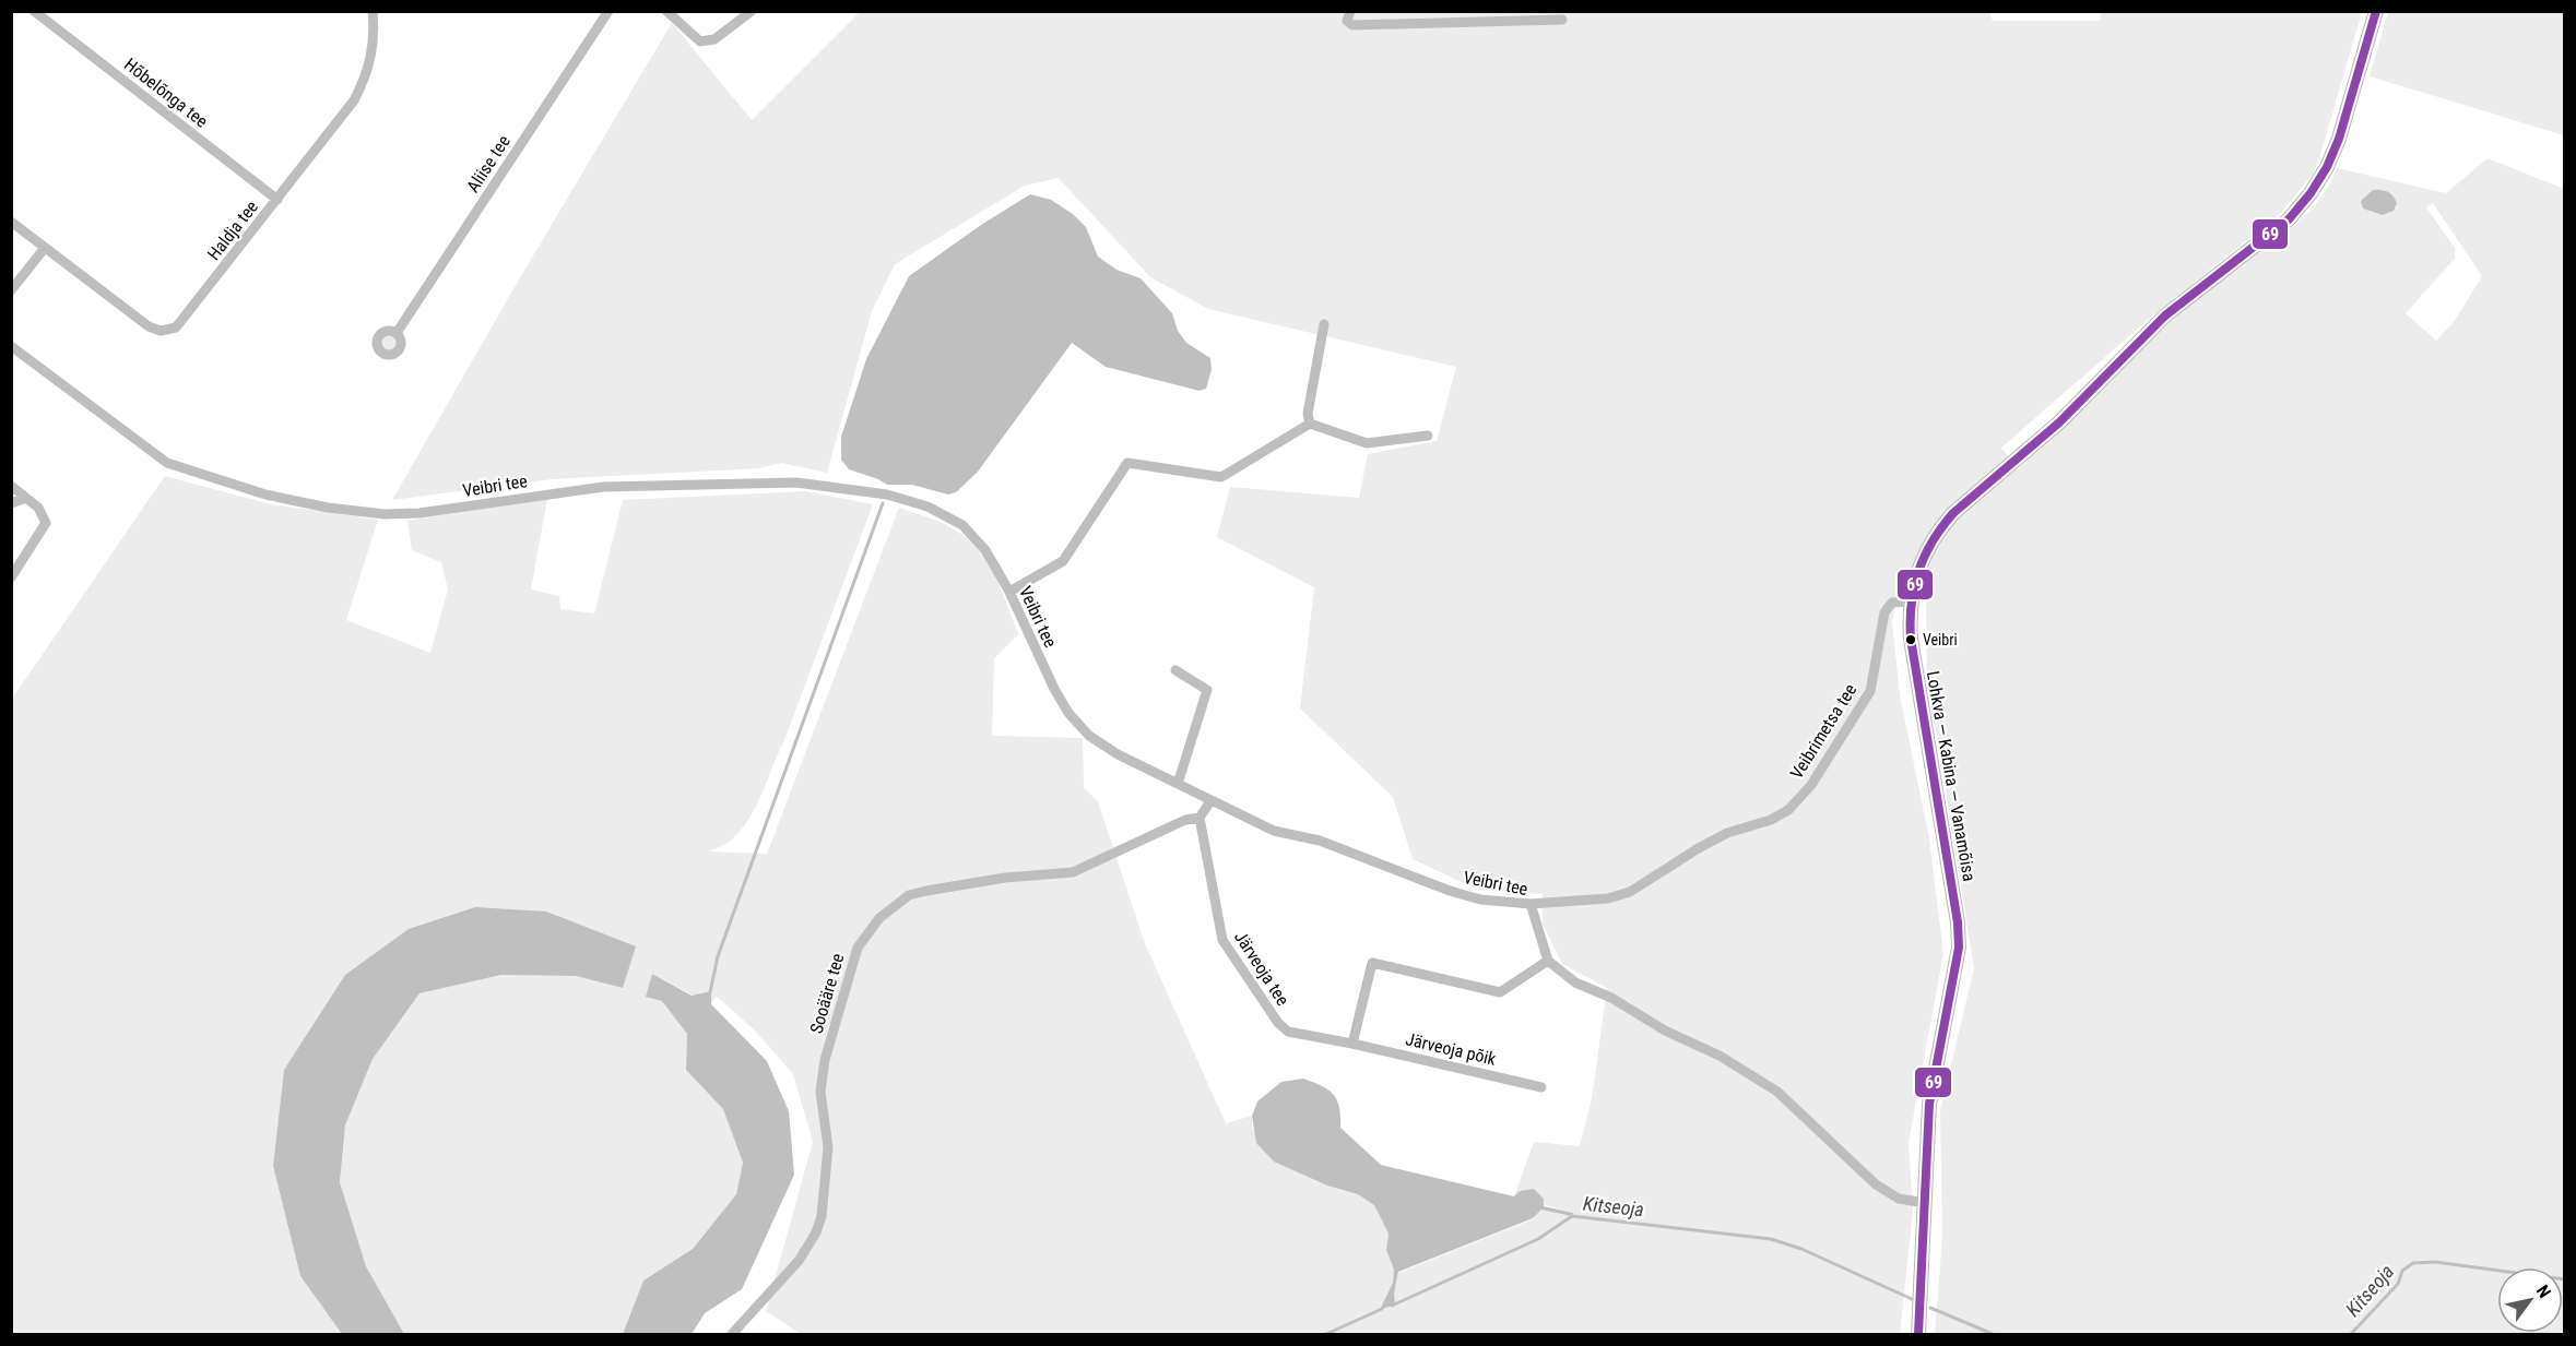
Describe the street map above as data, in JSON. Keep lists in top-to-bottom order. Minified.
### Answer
{"streets":{"street":["Hõbelõnga tee","Aliise tee","Haldja tee","Veibri tee","Veibrimetsa tee","Lohkva — Kabina — Vanamõisa","Järveoja tee","Sooääre tee","Järveoja põik"]},"crossings":[["Hõbelõnga tee","Haldja tee"],["Veibri tee","Veibrimetsa tee"],["Veibrimetsa tee","Lohkva — Kabina — Vanamõisa"],["Järveoja tee","Sooääre tee"],["Järveoja tee","Järveoja põik"]],"water":["Kitseoja"],"places":["Veibri"],"lines":["transit line 69"],"north":"top right"}
